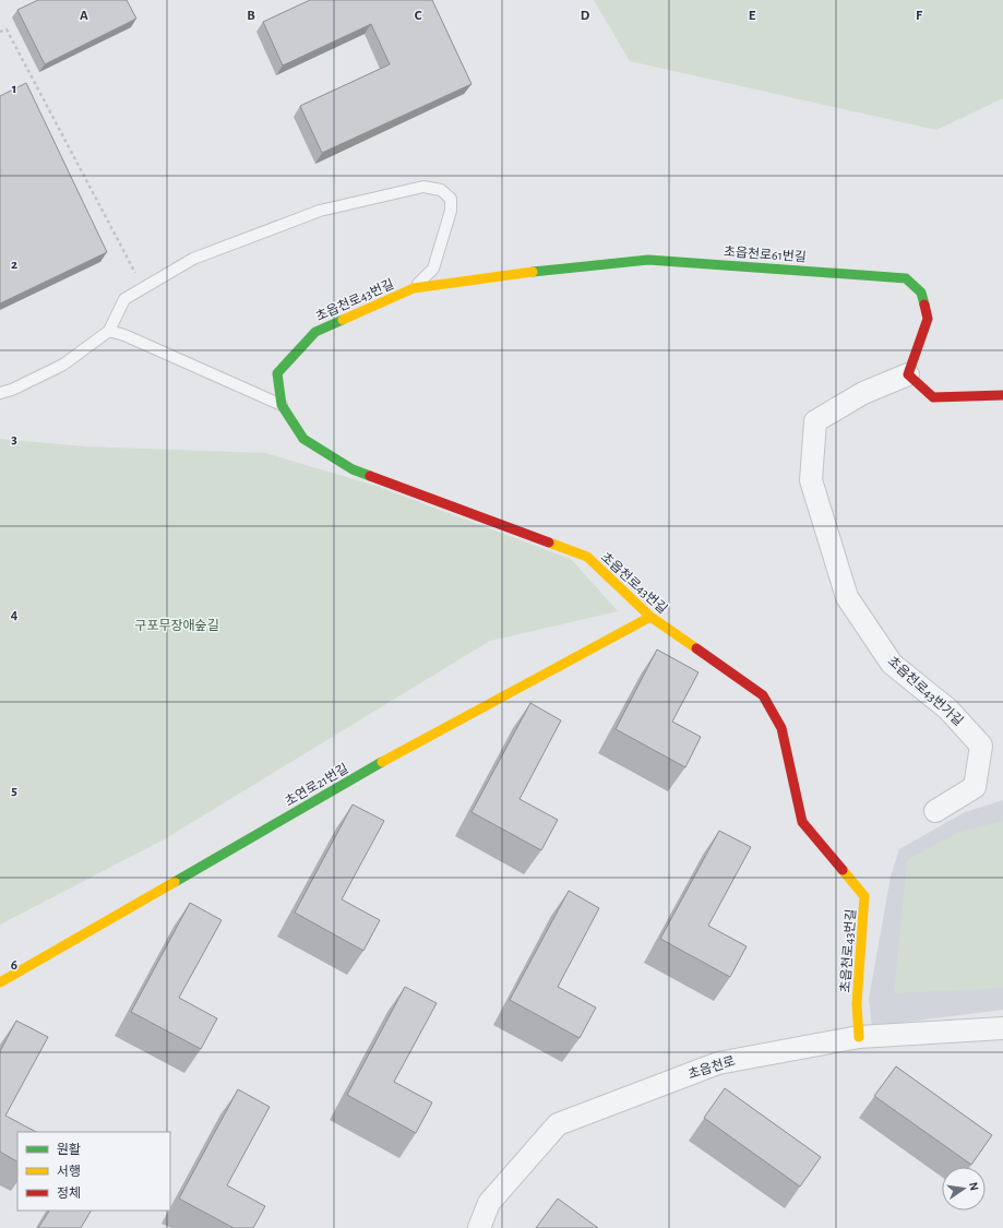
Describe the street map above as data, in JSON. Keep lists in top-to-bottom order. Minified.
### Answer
{"streets":{"street":["초읍천로61번길","초읍천로43번길","초읍천로43번가길","초연로21번길","초읍천로"]},"crossings":[["초읍천로61번길","초읍천로43번길"],["초읍천로61번길","초읍천로43번가길"],["초읍천로43번길","초연로21번길"],["초읍천로43번길","초읍천로"]],"parks":["구포무장애숲길"],"legend":["원활","서행","정체"],"north":"right","grid":{"columns":["A","B","C","D","E","F"],"rows":["1","2","3","4","5","6"]}}
